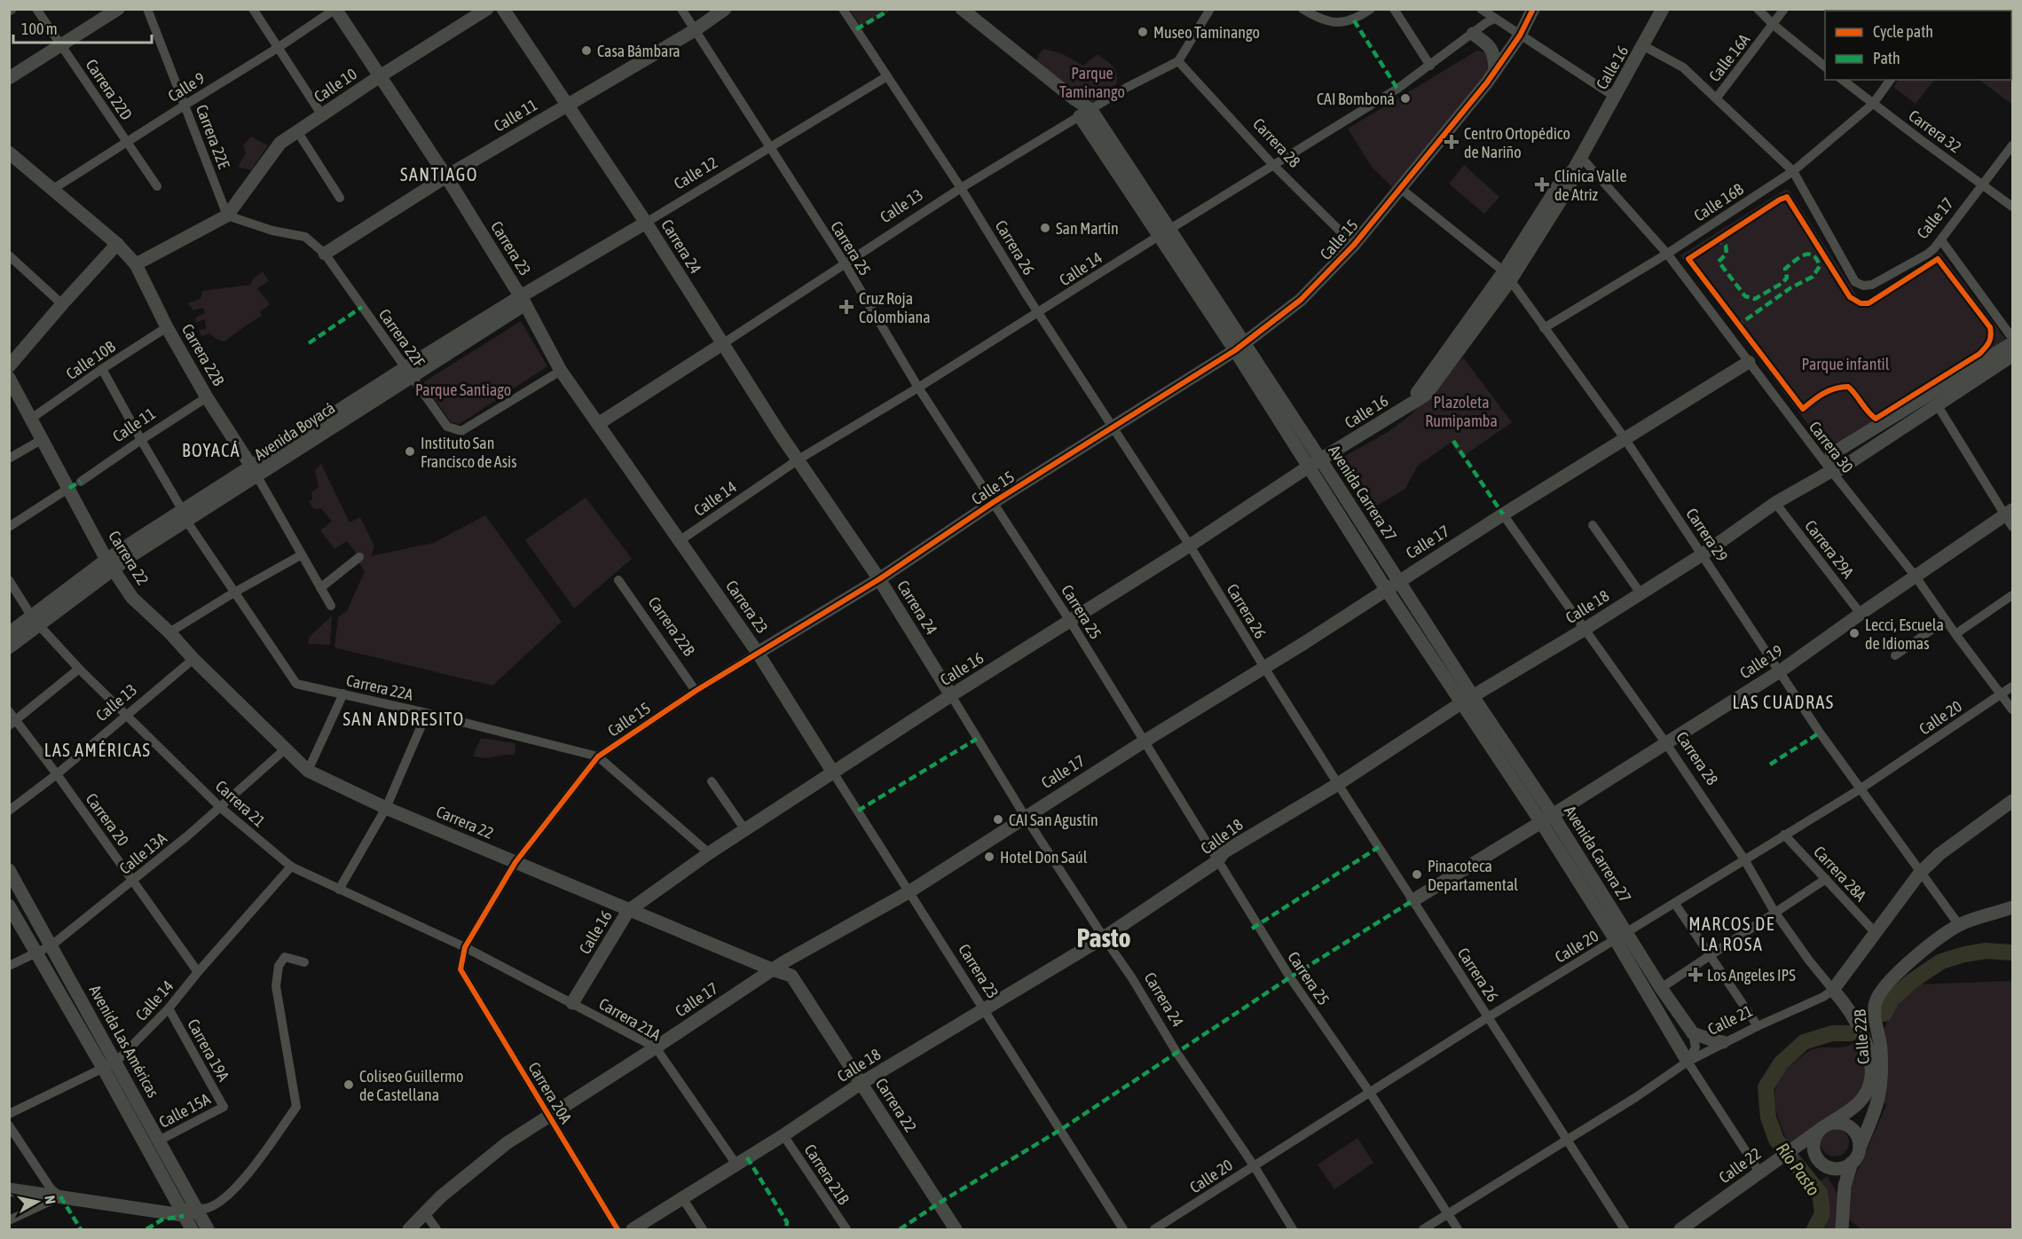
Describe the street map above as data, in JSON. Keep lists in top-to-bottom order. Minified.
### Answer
{"streets":{"street":["Calle 16A","Calle 16","Calle 10","Calle 9","Carrera 22D","Calle 11","Carrera 32","Carrera 22E","Carrera 28","Calle 12","Calle 16B","Calle 13","Calle 17","Calle 15","Carrera 24","Carrera 26","Carrera 23","Carrera 25","Calle 14","Carrera 22F","Carrera 22B","Calle 10B","Avenida Boyacá","Carrera 30","Avenida Carrera 27","Carrera 29","Carrera 29A","Carrera 22","Calle 18","Calle 19","Carrera 22A","Calle 20","Carrera 21","Carrera 20","Calle 13A","Carrera 28A","Carrera 21A","Calle 21","Calle 22B","Avenida Las Américas","Carrera 19A","Carrera 20A","Calle 15A","Calle 22","Carrera 21B"]},"crossings":[["Calle 16","Carrera 24"],["Calle 16","Carrera 26"],["Calle 16","Carrera 23"],["Calle 16","Carrera 25"],["Calle 16","Carrera 30"],["Calle 16","Avenida Carrera 27"],["Calle 16","Carrera 29"],["Calle 16","Carrera 22"],["Calle 16","Carrera 22A"],["Calle 16","Carrera 21A"],["Calle 10","Carrera 22E"],["Calle 10","Carrera 23"],["Calle 10","Carrera 22B"],["Calle 9","Carrera 22D"],["Calle 9","Carrera 22E"],["Calle 9","Carrera 23"],["Calle 9","Carrera 22B"],["Calle 11","Carrera 24"],["Calle 11","Carrera 23"],["Calle 11","Carrera 25"],["Calle 11","Carrera 22F"],["Calle 11","Carrera 22B"],["Calle 11","Carrera 22"],["Calle 11","Carrera 22A"],["Carrera 32","Calle 16B"],["Carrera 32","Calle 17"],["Carrera 28","Calle 13"],["Carrera 28","Calle 17"],["Carrera 28","Calle 15"],["Carrera 28","Calle 14"],["Carrera 28","Calle 18"],["Carrera 28","Calle 19"],["Carrera 28","Calle 20"],["Carrera 28","Calle 21"],["Carrera 28","Calle 22"],["Calle 12","Carrera 24"],["Calle 12","Carrera 26"],["Calle 12","Carrera 23"],["Calle 12","Carrera 25"],["Calle 12","Avenida Boyacá"],["Calle 16B","Calle 17"],["Calle 16B","Carrera 30"],["Calle 16B","Carrera 29"],["Calle 13","Carrera 24"],["Calle 13","Carrera 26"],["Calle 13","Carrera 23"],["Calle 13","Carrera 25"],["Calle 13","Avenida Carrera 27"],["Calle 13","Carrera 22"],["Calle 13","Carrera 21"],["Calle 13","Carrera 20"],["Calle 17","Carrera 24"],["Calle 17","Carrera 26"],["Calle 17","Carrera 23"],["Calle 17","Carrera 25"],["Calle 17","Carrera 30"],["Calle 17","Avenida Carrera 27"],["Calle 17","Carrera 29"],["Calle 17","Carrera 22"],["Calle 17","Carrera 21A"],["Calle 17","Carrera 20A"],["Calle 15","Carrera 24"],["Calle 15","Carrera 26"],["Calle 15","Carrera 23"],["Calle 15","Carrera 25"],["Calle 15","Carrera 22B"],["Calle 15","Avenida Carrera 27"],["Calle 15","Carrera 29"],["Calle 15","Carrera 22"],["Calle 15","Carrera 22A"],["Calle 15","Carrera 21"],["Calle 15","Carrera 21A"],["Calle 15","Carrera 20A"],["Carrera 24","Calle 14"],["Carrera 24","Calle 18"],["Carrera 24","Calle 20"],["Carrera 26","Calle 14"],["Carrera 26","Calle 18"],["Carrera 26","Calle 19"],["Carrera 26","Calle 20"],["Carrera 26","Calle 21"],["Carrera 23","Calle 14"],["Carrera 23","Carrera 22F"],["Carrera 23","Avenida Boyacá"],["Carrera 23","Calle 18"],["Carrera 25","Calle 14"],["Carrera 25","Calle 18"],["Carrera 25","Calle 20"],["Carrera 25","Calle 21"],["Calle 14","Avenida Carrera 27"],["Calle 14","Carrera 21"],["Calle 14","Carrera 20"],["Calle 14","Avenida Las Américas"],["Calle 14","Carrera 19A"],["Carrera 22F","Avenida Boyacá"],["Carrera 22B","Calle 10B"],["Carrera 22B","Avenida Boyacá"],["Calle 10B","Carrera 22"],["Calle 10B","Carrera 22A"],["Avenida Boyacá","Carrera 22"],["Avenida Boyacá","Carrera 22A"],["Avenida Boyacá","Carrera 21"],["Carrera 30","Calle 18"],["Carrera 30","Calle 19"],["Carrera 30","Calle 20"],["Avenida Carrera 27","Calle 18"],["Avenida Carrera 27","Calle 19"],["Avenida Carrera 27","Calle 20"],["Avenida Carrera 27","Calle 21"],["Avenida Carrera 27","Calle 22"],["Carrera 29","Calle 18"],["Carrera 29","Calle 19"],["Carrera 29","Calle 20"],["Carrera 29","Calle 21"],["Carrera 29","Calle 22B"],["Carrera 29A","Calle 18"],["Carrera 29A","Calle 19"],["Carrera 22","Calle 18"],["Carrera 22","Calle 13A"],["Calle 18","Carrera 21A"],["Calle 18","Carrera 21B"],["Calle 20","Carrera 28A"],["Carrera 21","Calle 13A"],["Carrera 21","Carrera 21A"],["Carrera 20","Calle 13A"],["Calle 13A","Avenida Las Américas"],["Carrera 28A","Calle 21"],["Calle 22B","Calle 22"],["Avenida Las Américas","Calle 15A"],["Carrera 19A","Calle 15A"]],"districts":["SANTIAGO","BOYACÁ","LAS CUADRAS","SAN ANDRESITO","LAS AMÉRICAS","MARCOS DE LA ROSA","Pasto"],"water":["Río Pasto"],"parks":["Parque Taminango","Parque infantil","Parque Santiago","Plazoleta Rumipamba"],"places":{"other":["Museo Taminango","Casa Bámbara","CAI Bomboná","San Martín","Instituto San Francisco de Asis","Lecci, Escuela de Idiomas","CAI San Agustín","Hotel Don Saúl","Pinacoteca Departamental","Coliseo Guillermo de Castellana"],"health":["Centro Ortopédico de Nariño","Clínica Valle de Atriz","Cruz Roja Colombiana","Los Angeles IPS"]},"legend":["Cycle path","Path"],"scale_bar":"100 m","north":"right"}
